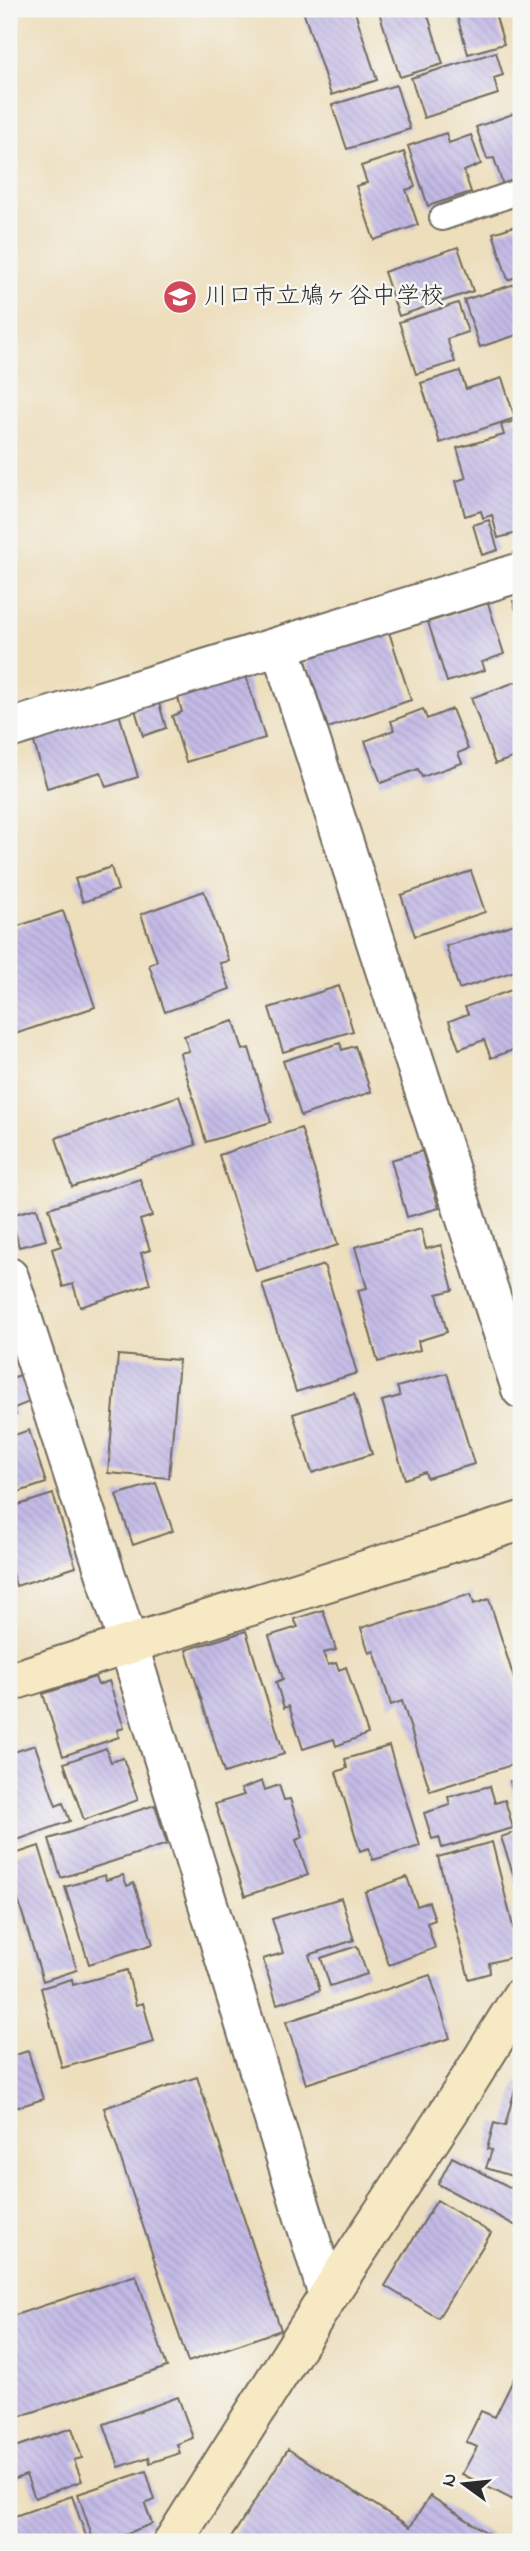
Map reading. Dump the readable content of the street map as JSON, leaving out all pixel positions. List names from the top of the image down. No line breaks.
{"places":{"school or university":["川口市立鳩ヶ谷中学校"]},"north":"left"}
